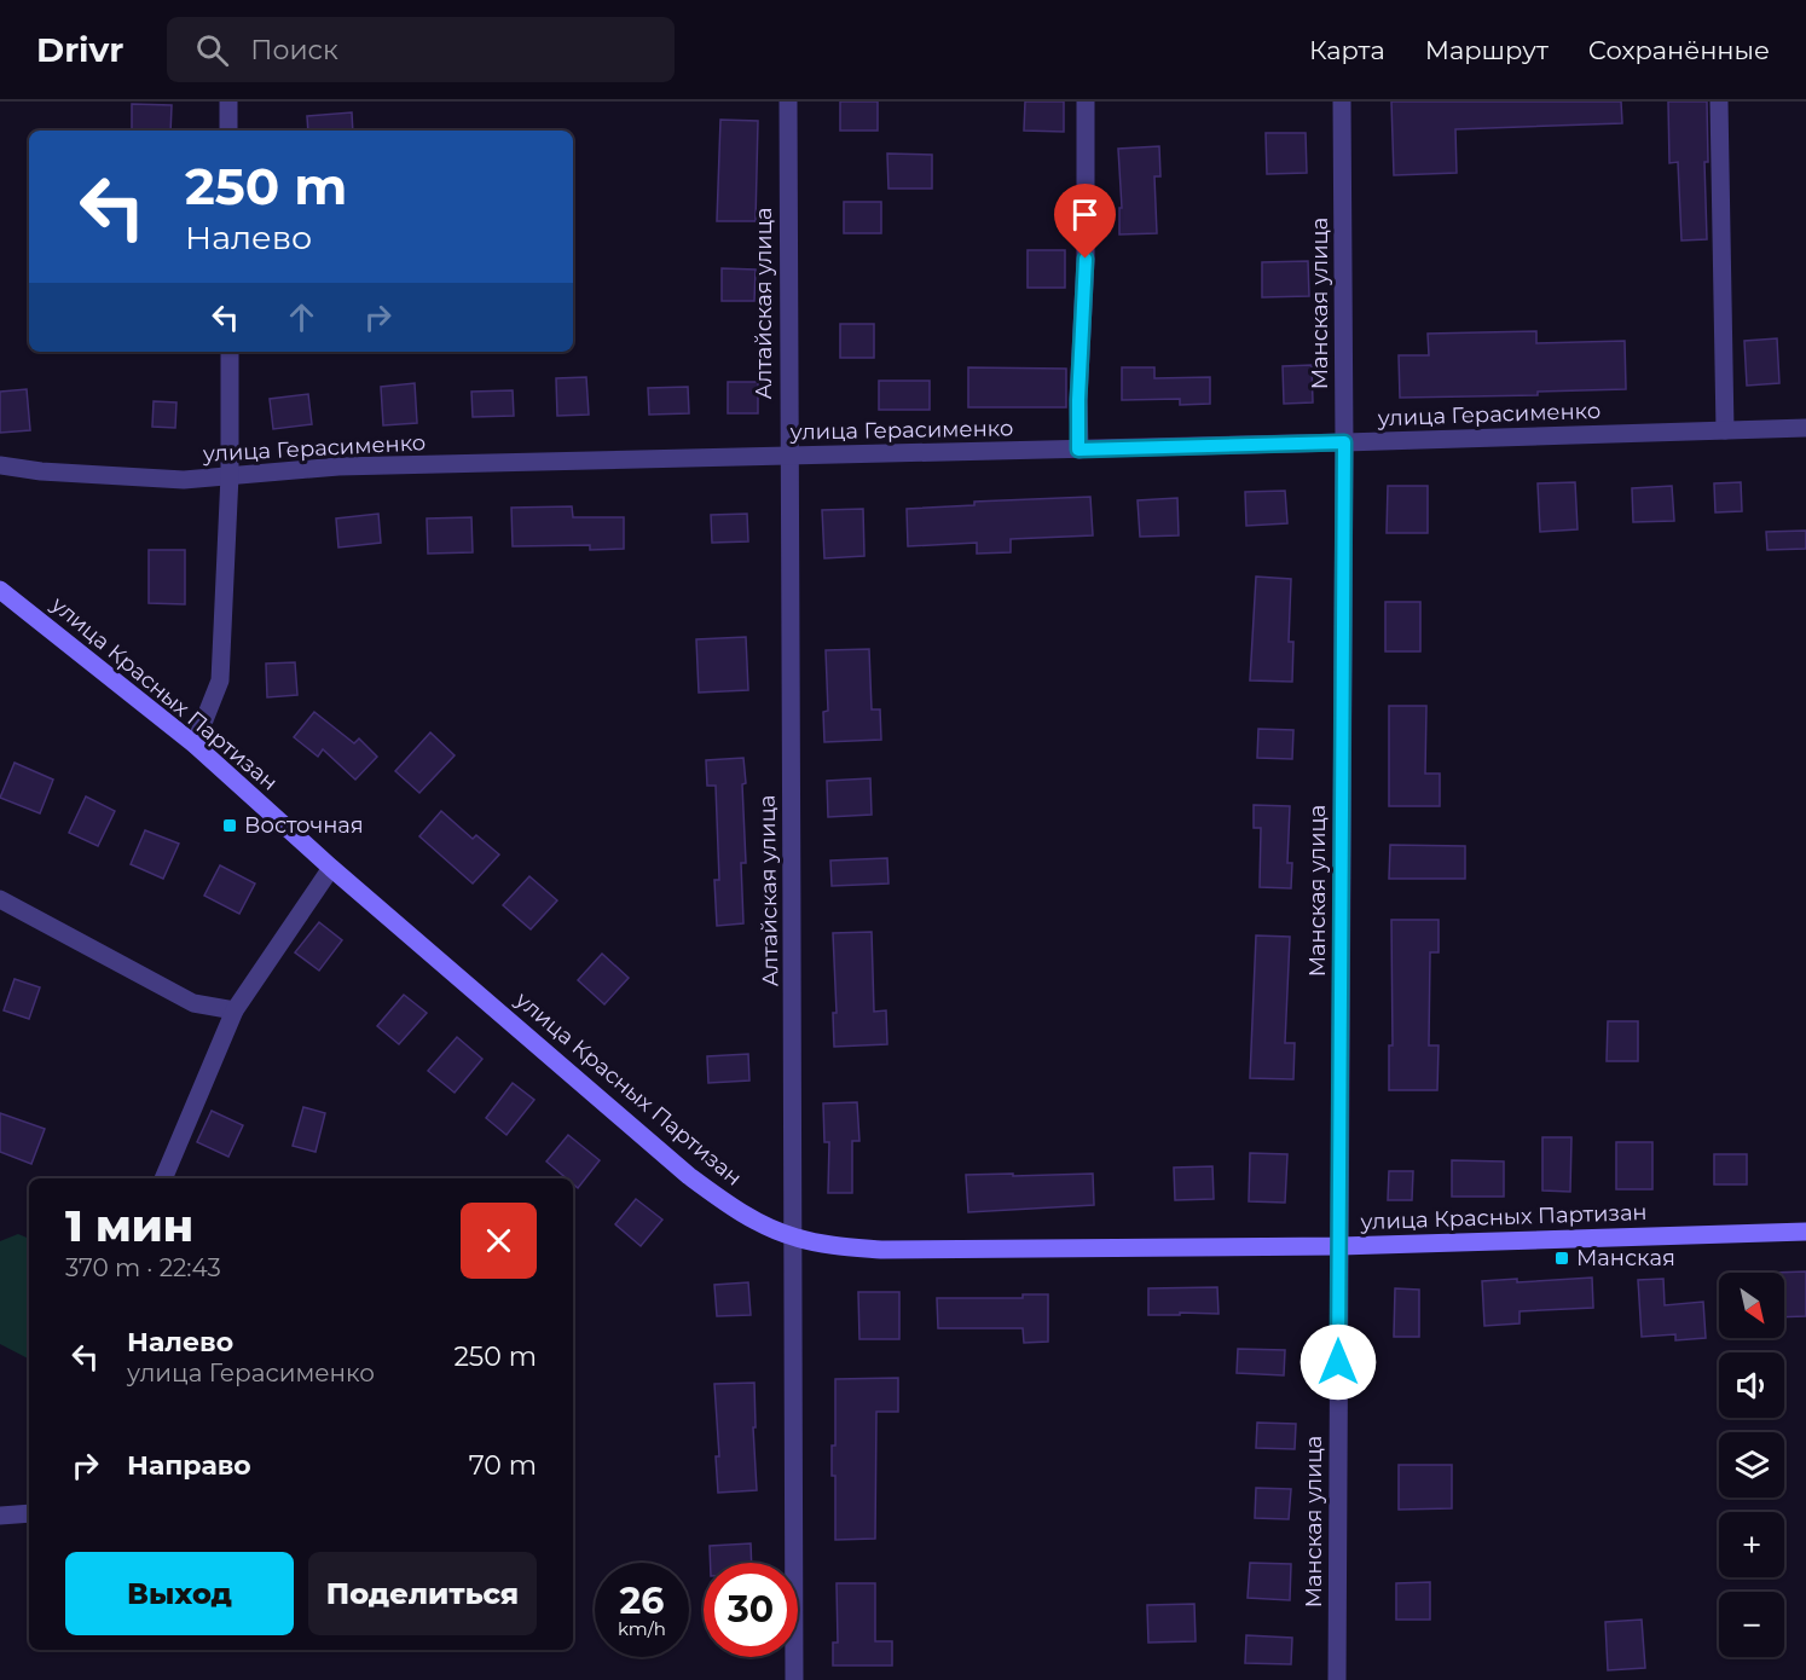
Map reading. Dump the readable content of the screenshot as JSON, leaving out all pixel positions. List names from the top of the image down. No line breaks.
{"streets":{"main road":["улица Красных Партизан"],"street":["Алтайская улица","Манская улица","улица Герасименко"]},"crossings":[["Алтайская улица","улица Герасименко"],["Алтайская улица","улица Красных Партизан"],["Манская улица","улица Герасименко"],["Манская улица","улица Красных Партизан"]],"places":{"transit":["Восточная","Манская"]},"north":"bottom right","page":{"header":"Drivr","search":"Поиск","nav":["Карта","Маршрут","Сохранённые"],"turn":["250 m","Налево"],"heading":["1 мин","370 m · 22:43"],"map_buttons":["+","−"],"list":[{"name":"Налево","note":"улица Герасименко","value":"250 m"},{"name":"Направо","value":"70 m"}],"buttons":["Выход","Поделиться"],"speed":"26 km/h","limit":"30"}}
